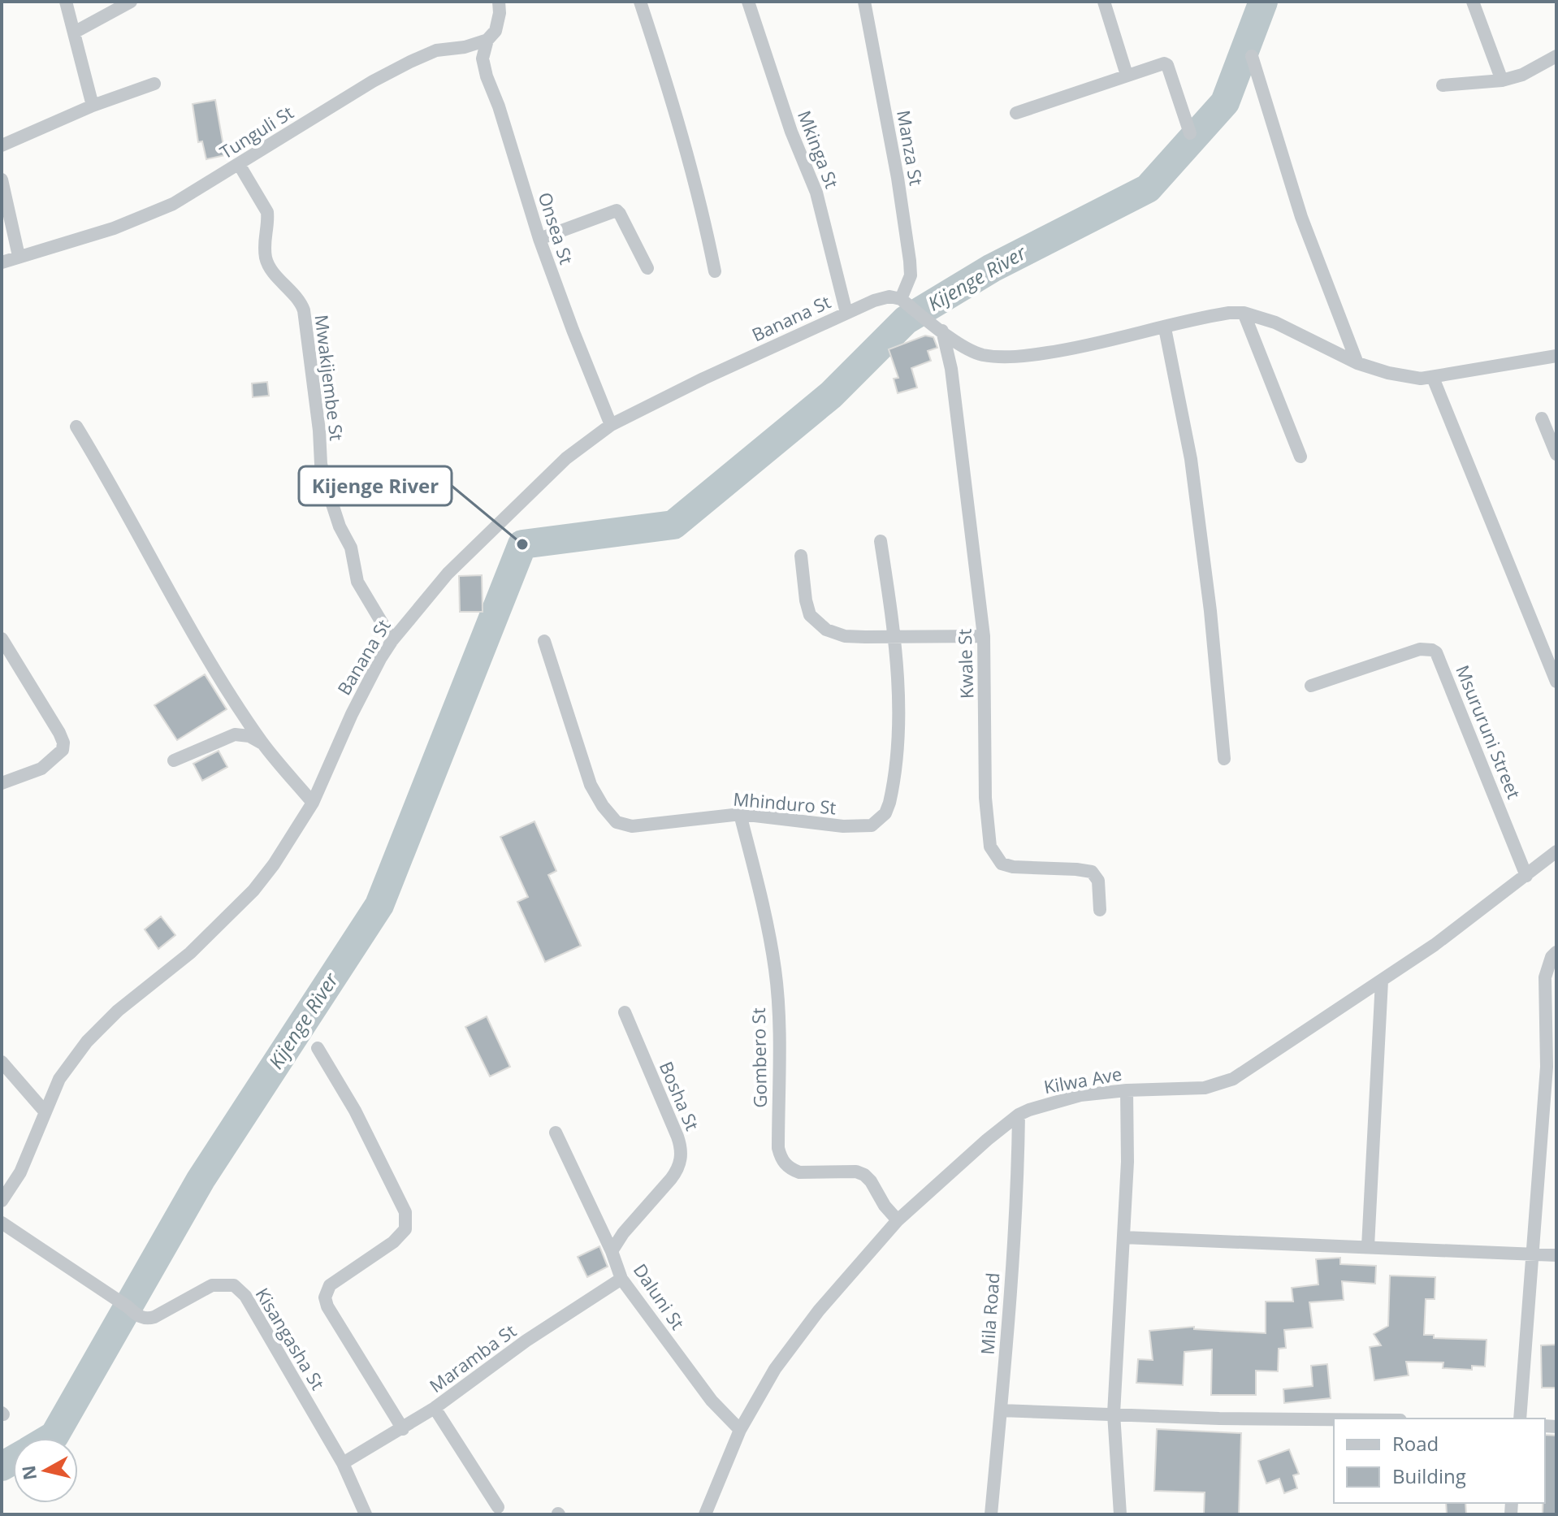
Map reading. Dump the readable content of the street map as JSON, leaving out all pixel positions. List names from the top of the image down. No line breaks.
{"streets":{"street":["Tunguli St","Manza St","Mkinga St","Onsea St","Banana St","Mwakijembe St","Kwale St","Msururuni Street","Mhinduro St","Gombero St","Kilwa Ave","Bosha St","Daluni St","Mila Road","Kisangasha St","Maramba St"]},"crossings":[["Tunguli St","Onsea St"],["Tunguli St","Mwakijembe St"],["Manza St","Banana St"],["Mkinga St","Banana St"],["Onsea St","Banana St"],["Banana St","Mwakijembe St"],["Msururuni Street","Kilwa Ave"],["Mhinduro St","Gombero St"],["Gombero St","Kilwa Ave"],["Kilwa Ave","Daluni St"],["Kilwa Ave","Mila Road"],["Bosha St","Daluni St"],["Daluni St","Maramba St"],["Kisangasha St","Maramba St"]],"water":["Kijenge River"],"places":["Kijenge River"],"legend":["Road","Building"],"north":"left"}
